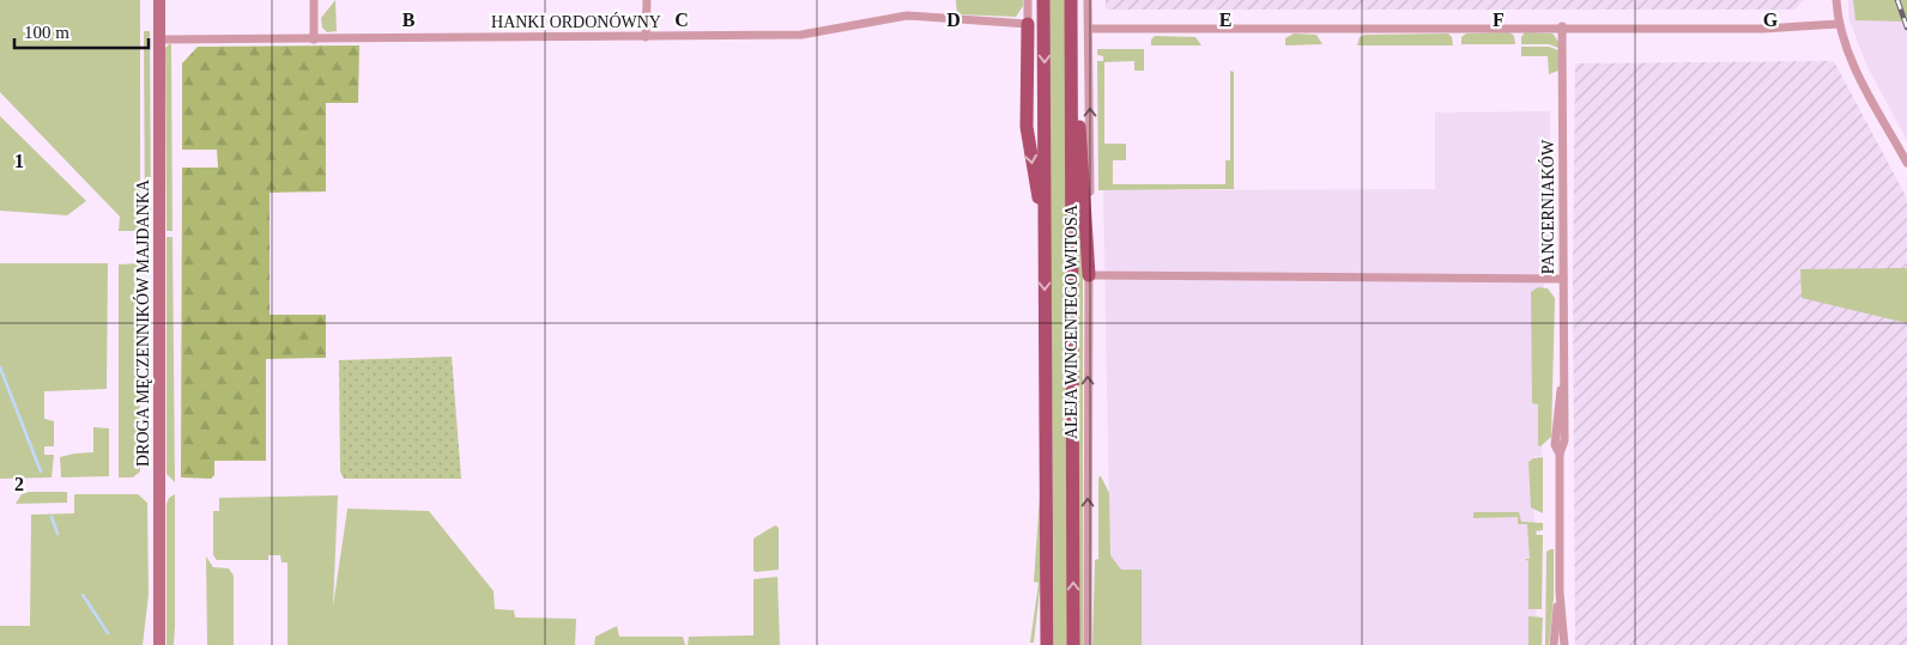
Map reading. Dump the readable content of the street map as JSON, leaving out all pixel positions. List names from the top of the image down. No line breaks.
{"streets":{"main road":["ALEJA WINCENTEGO WITOSA"],"street":["HANKI ORDONÓWNY","PANCERNIAKÓW","DROGA MĘCZENNIKÓW MAJDANKA"]},"crossings":[["HANKI ORDONÓWNY","DROGA MĘCZENNIKÓW MAJDANKA"]],"scale_bar":"100 m","grid":{"columns":["B","C","D","E","F","G"],"rows":["1","2"]}}
